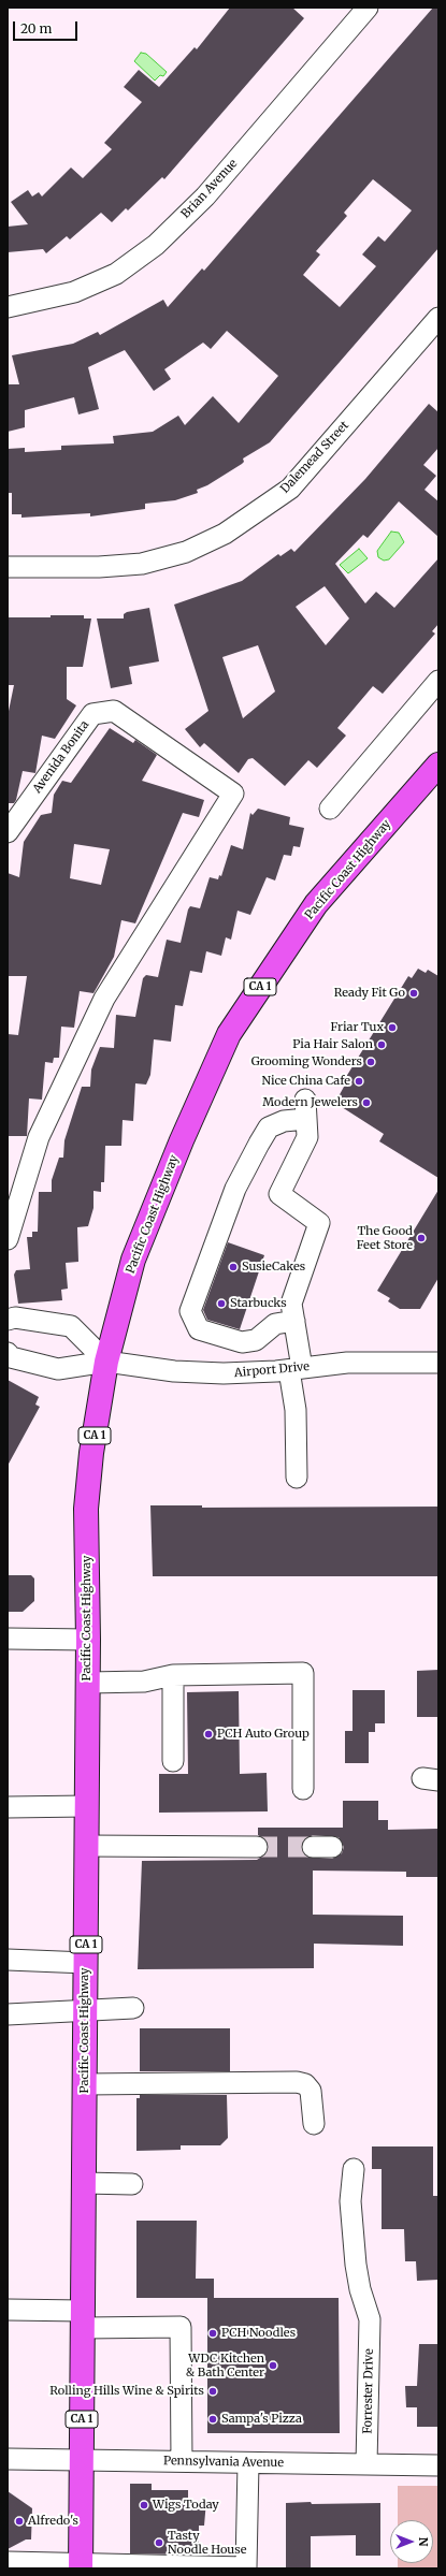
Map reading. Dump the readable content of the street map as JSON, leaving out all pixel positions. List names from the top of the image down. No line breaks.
{"streets":{"highway":["Pacific Coast Highway","CA 1"],"street":["Brian Avenue","Dalemead Street","Avenida Bonita","Airport Drive","Forrester Drive","Pennsylvania Avenue"]},"crossings":[["Pacific Coast Highway","Airport Drive"],["Pacific Coast Highway","Pennsylvania Avenue"],["Forrester Drive","Pennsylvania Avenue"]],"places":["Ready Fit Go","Friar Tux","Pia Hair Salon","Grooming Wonders","Nice China Cafe","Modern Jewelers","The Good Feet Store","SusieCakes","Starbucks","PCH Auto Group","PCH Noodles","WDC Kitchen & Bath Center","Rolling Hills Wine & Spirits","Sampa's Pizza","Wigs Today","Alfredo's","Tasty Noodle House"],"scale_bar":"20 m","north":"right"}
